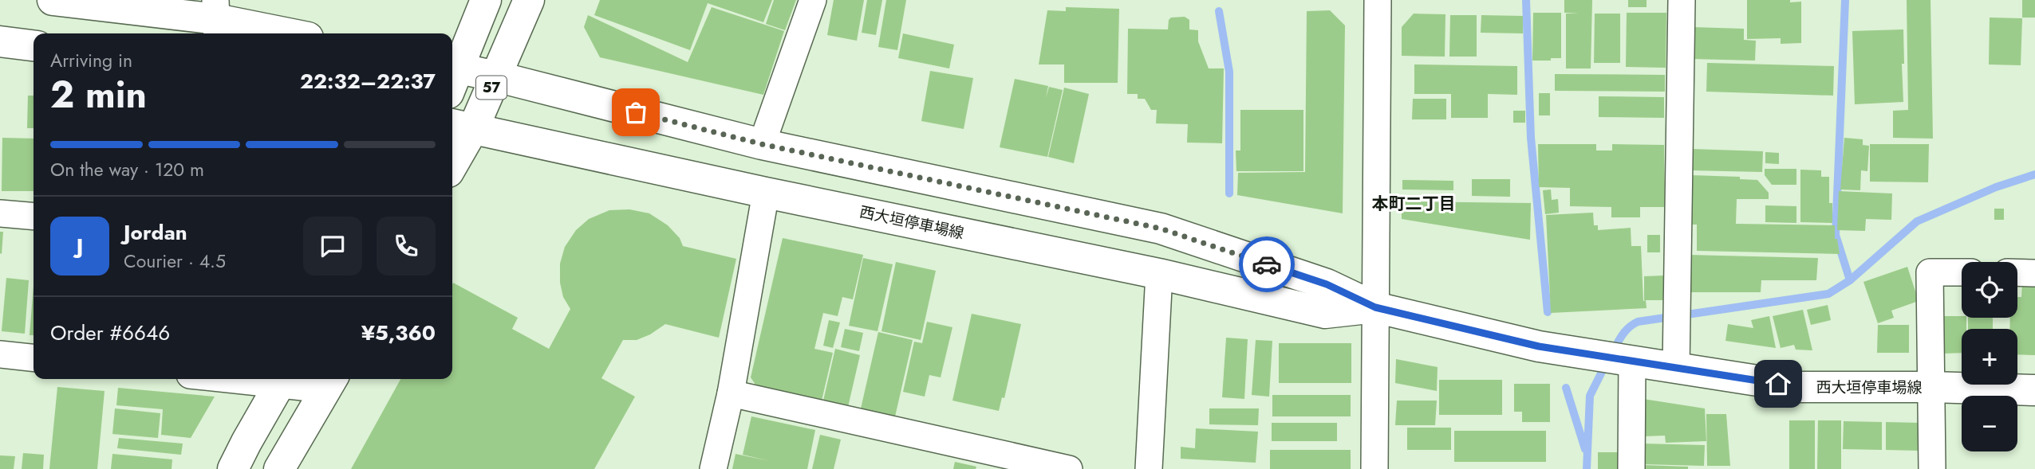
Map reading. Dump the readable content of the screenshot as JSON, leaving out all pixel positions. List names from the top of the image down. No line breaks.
{"streets":{"main road":["57","西大垣停車場線"]},"crossings":[["57","西大垣停車場線"]],"districts":["本町二丁目"],"page":{"heading":["2 min","Arriving in","22:32–22:37"],"panel":["Jordan","Courier · 4.5","Order #6646","¥5,360"],"bar":"On the way · 120 m","round":"J","map_buttons":["+","−"]}}
